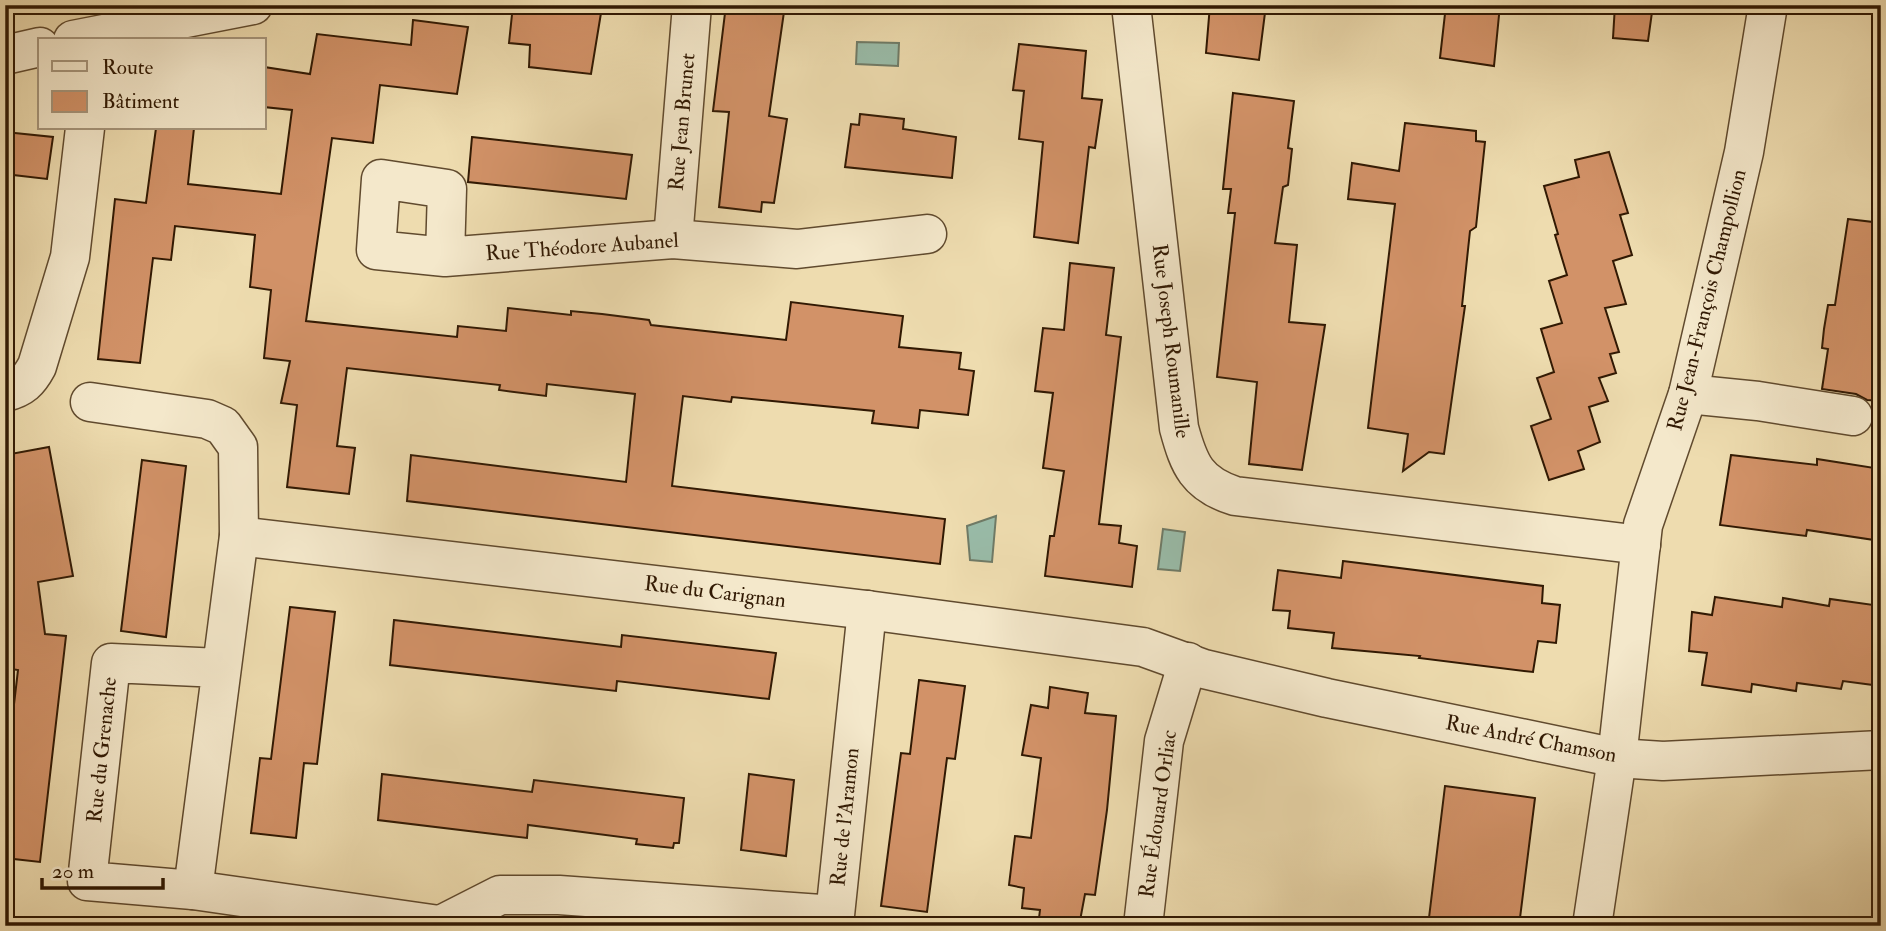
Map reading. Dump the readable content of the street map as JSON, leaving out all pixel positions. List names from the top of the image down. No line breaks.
{"streets":{"street":["Rue Jean Brunet","Rue Théodore Aubanel","Rue Jean-François Champollion","Rue Joseph Roumanille","Rue du Carignan","Rue André Chamson","Rue du Grenache","Rue Édouard Orliac","Rue de l'Aramon"]},"crossings":[["Rue Jean Brunet","Rue Théodore Aubanel"],["Rue Jean-François Champollion","Rue Joseph Roumanille"],["Rue Jean-François Champollion","Rue André Chamson"],["Rue du Carignan","Rue André Chamson"],["Rue du Carignan","Rue Édouard Orliac"],["Rue du Carignan","Rue de l'Aramon"],["Rue André Chamson","Rue Édouard Orliac"],["Rue du Grenache","Rue de l'Aramon"]],"legend":["Route","Bâtiment"],"scale_bar":"20 m"}
